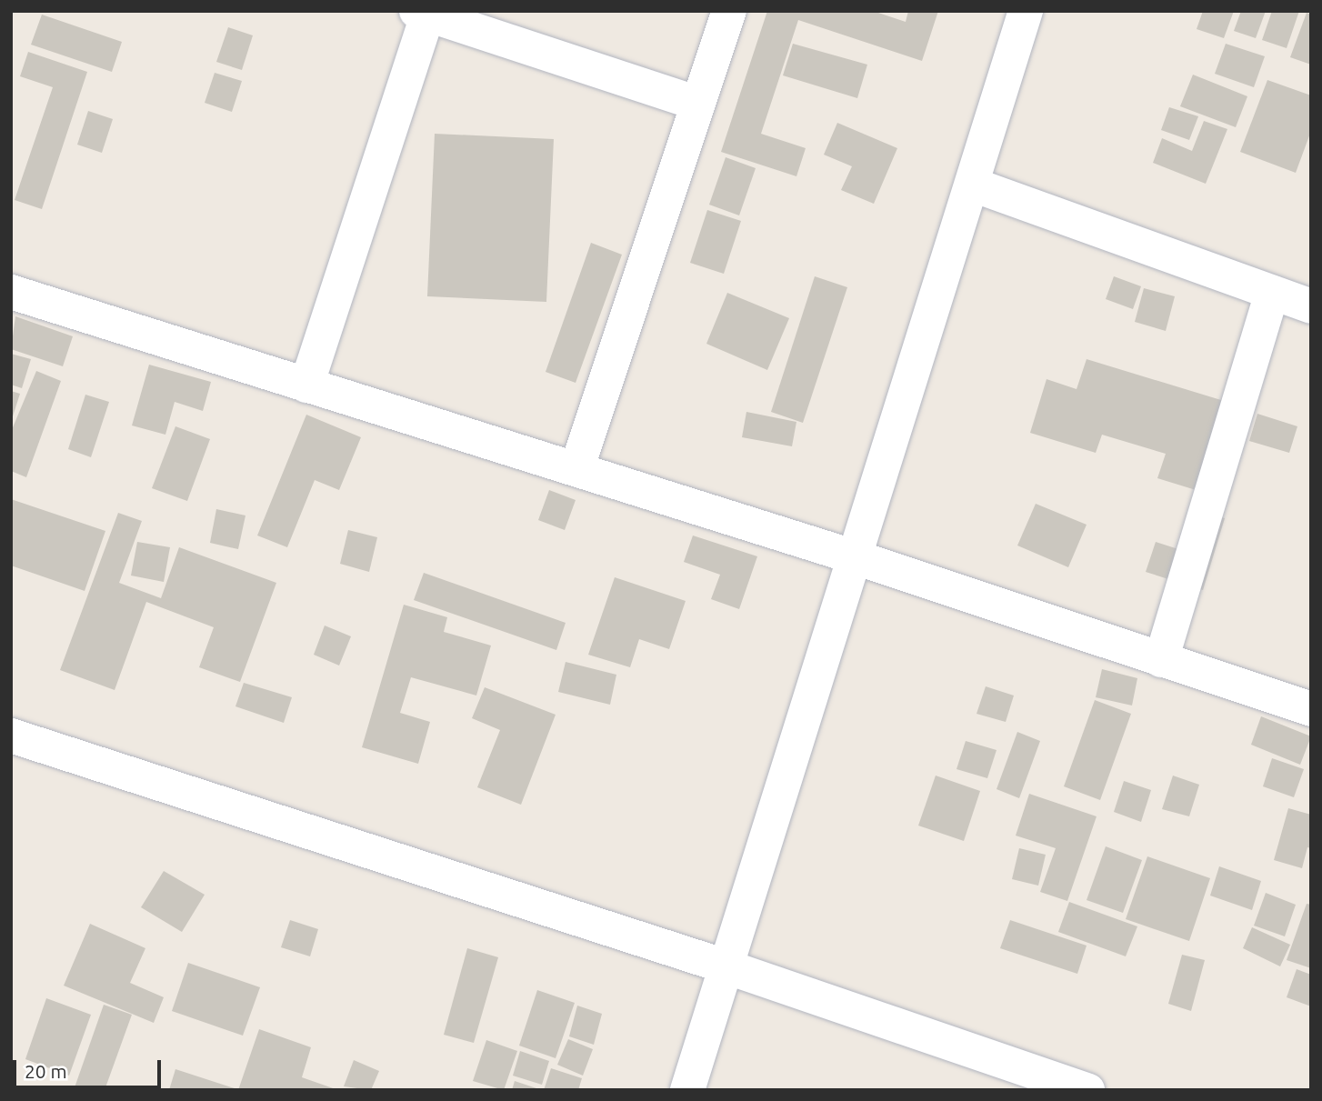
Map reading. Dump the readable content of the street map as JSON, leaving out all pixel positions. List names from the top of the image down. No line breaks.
{"scale_bar":"20 m"}
